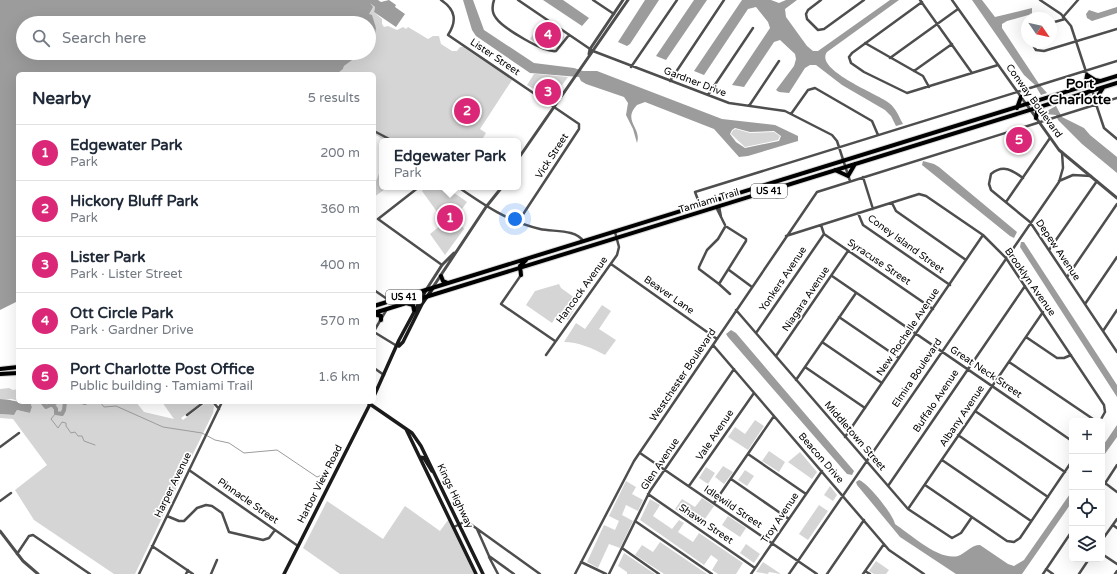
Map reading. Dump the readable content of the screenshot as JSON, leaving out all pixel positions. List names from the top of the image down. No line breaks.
{"streets":{"main road":["US 41","Tamiami Trail","Harbor View Road","Kings Highway"],"street":["Lister Street","Gardner Drive","Conway Boulevard","Vick Street","Coney Island Street","Depew Avenue","Syracuse Street","Yonkers Avenue","Brooklyn Avenue","Hancock Avenue","Beaver Lane","Niagara Avenue","New Rochelle Avenue","Great Neck Street","Elmira Boulevard","Westchester Boulevard","Buffalo Avenue","Albany Avenue","Vale Avenue","Middletown Street","Beacon Drive","Glen Avenue","Harper Avenue","Pinnacle Street","Idlewild Street","Troy Avenue","Shawn Street"]},"crossings":[["Lister Street","Vick Street"],["Gardner Drive","Tamiami Trail"],["Gardner Drive","Westchester Boulevard"],["Conway Boulevard","Tamiami Trail"],["Conway Boulevard","Elmira Boulevard"],["Tamiami Trail","Hancock Avenue"],["Coney Island Street","Brooklyn Avenue"],["Coney Island Street","New Rochelle Avenue"],["Depew Avenue","Elmira Boulevard"],["Syracuse Street","Yonkers Avenue"],["Syracuse Street","Niagara Avenue"],["Syracuse Street","New Rochelle Avenue"],["Yonkers Avenue","Middletown Street"],["Brooklyn Avenue","New Rochelle Avenue"],["Brooklyn Avenue","Elmira Boulevard"],["Brooklyn Avenue","Westchester Boulevard"],["Brooklyn Avenue","Buffalo Avenue"],["Brooklyn Avenue","Albany Avenue"],["Hancock Avenue","Beaver Lane"],["Beaver Lane","Westchester Boulevard"],["Niagara Avenue","Great Neck Street"],["Niagara Avenue","Middletown Street"],["New Rochelle Avenue","Great Neck Street"],["New Rochelle Avenue","Middletown Street"],["Great Neck Street","Elmira Boulevard"],["Great Neck Street","Buffalo Avenue"],["Great Neck Street","Albany Avenue"],["Elmira Boulevard","Middletown Street"],["Elmira Boulevard","Beacon Drive"],["Elmira Boulevard","Idlewild Street"],["Westchester Boulevard","Middletown Street"],["Westchester Boulevard","Beacon Drive"],["Westchester Boulevard","Idlewild Street"],["Buffalo Avenue","Middletown Street"],["Albany Avenue","Middletown Street"],["Vale Avenue","Beacon Drive"],["Vale Avenue","Idlewild Street"],["Beacon Drive","Glen Avenue"],["Beacon Drive","Troy Avenue"],["Glen Avenue","Idlewild Street"],["Glen Avenue","Shawn Street"],["Harbor View Road","Pinnacle Street"],["Harper Avenue","Pinnacle Street"],["Idlewild Street","Troy Avenue"],["Troy Avenue","Shawn Street"]],"districts":["Port Charlotte"],"north":"bottom right","page":{"search":"Search here","pins":["4","3","2","5","1"],"heading":["Nearby","5 results"],"list":[{"mark":"1","name":"Edgewater Park","note":"Park","value":"200 m"},{"mark":"2","name":"Hickory Bluff Park","note":"Park","value":"360 m"},{"mark":"3","name":"Lister Park","note":"Park · Lister Street","value":"400 m"},{"mark":"4","name":"Ott Circle Park","note":"Park · Gardner Drive","value":"570 m"},{"mark":"5","name":"Port Charlotte Post Office","note":"Public building · Tamiami Trail","value":"1.6 km"}],"popup":["Edgewater Park","Park"],"map_buttons":["+","−"]}}
